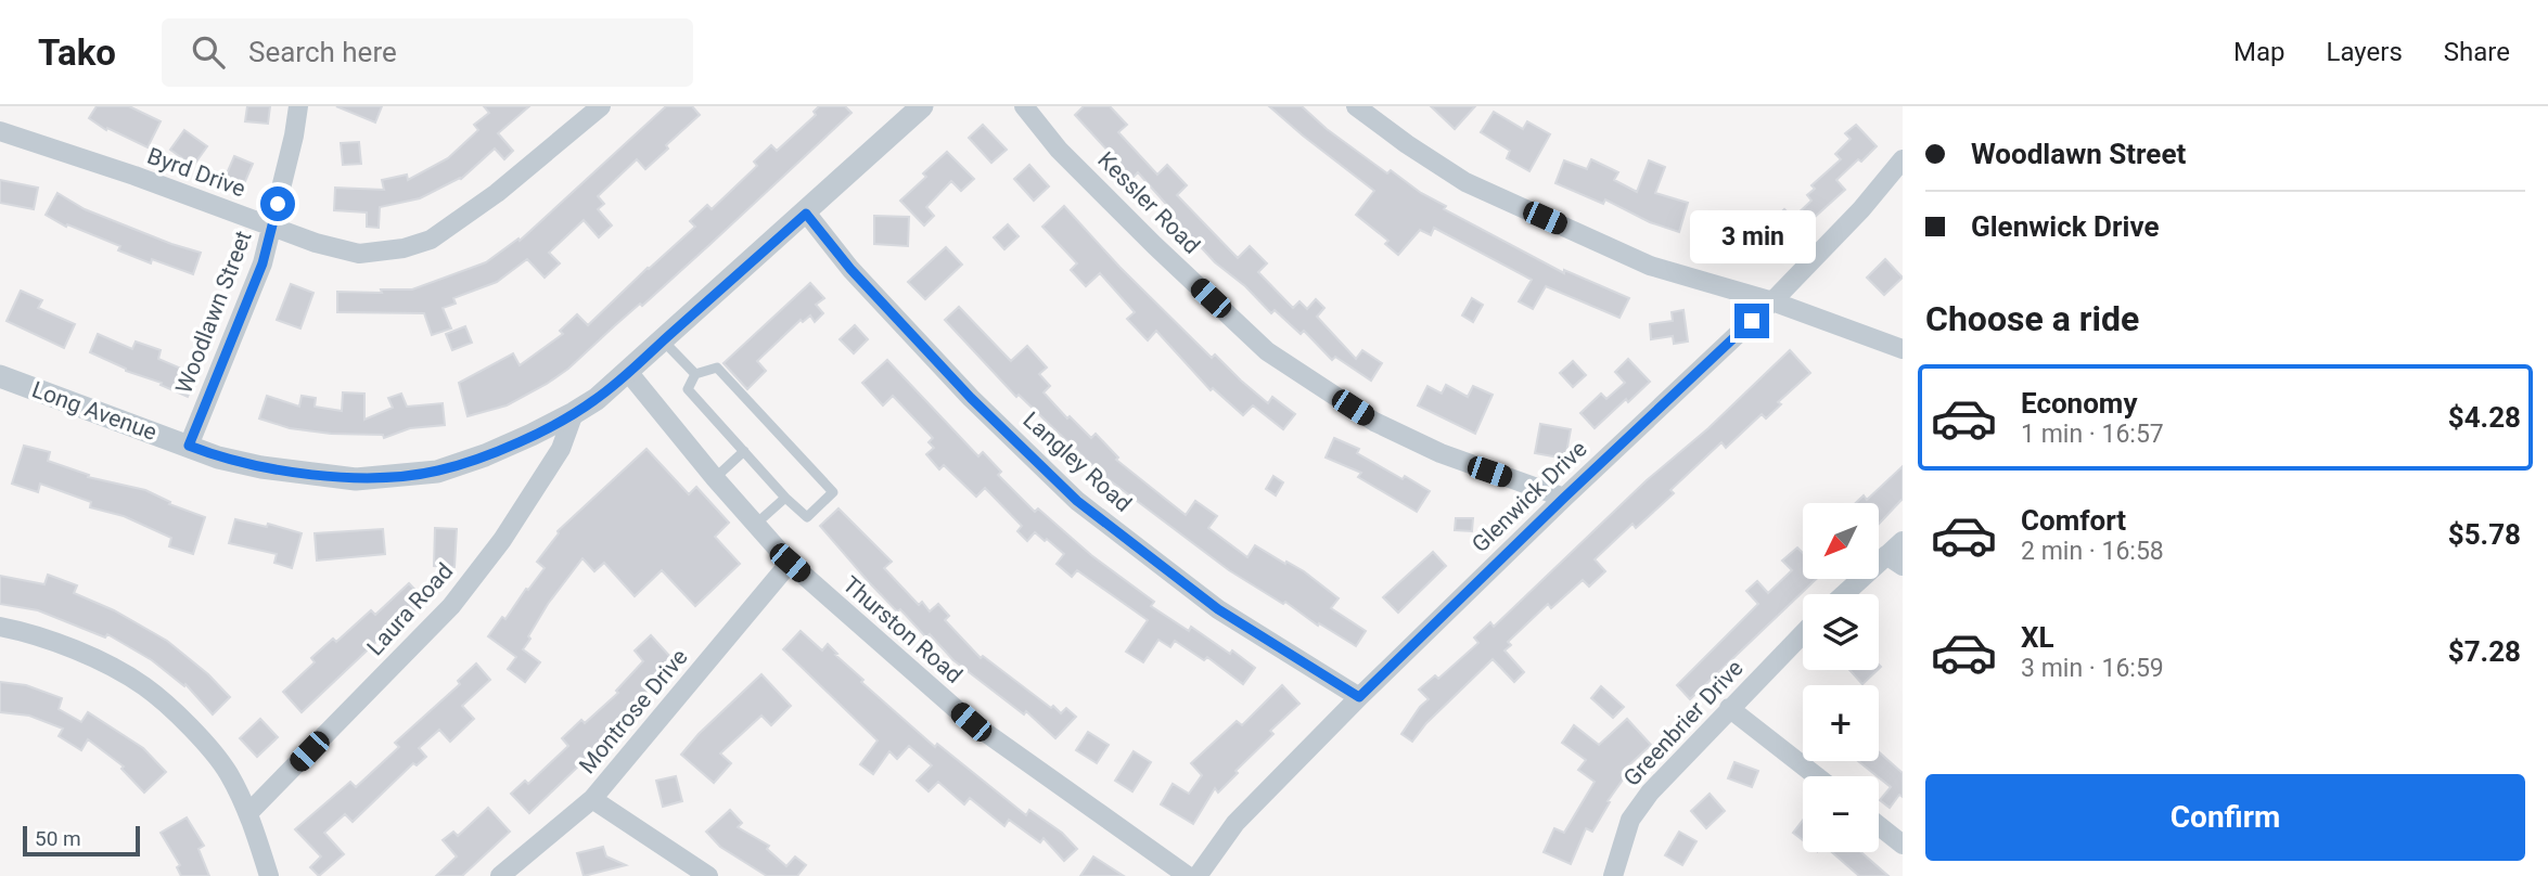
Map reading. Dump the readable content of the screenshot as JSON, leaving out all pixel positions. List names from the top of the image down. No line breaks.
{"streets":{"street":["Byrd Drive","Kessler Road","Woodlawn Street","Long Avenue","Langley Road","Glenwick Drive","Laura Road","Thurston Road","Montrose Drive","Greenbrier Drive"]},"crossings":[["Byrd Drive","Woodlawn Street"],["Kessler Road","Glenwick Drive"],["Woodlawn Street","Long Avenue"],["Long Avenue","Langley Road"],["Long Avenue","Laura Road"],["Long Avenue","Thurston Road"],["Langley Road","Glenwick Drive"],["Thurston Road","Montrose Drive"]],"scale_bar":"50 m","north":"bottom left","page":{"header":"Tako","search":"Search here","nav":["Map","Layers","Share"],"banner":["Woodlawn Street","Glenwick Drive"],"bubble":"3 min","heading":"Choose a ride","list":[{"name":"Economy","note":"1 min · 16:57","value":"$4.28"},{"name":"Comfort","note":"2 min · 16:58","value":"$5.78"},{"name":"XL","note":"3 min · 16:59","value":"$7.28"}],"map_buttons":["+","−"],"buttons":"Confirm","scale":"50 m"}}
